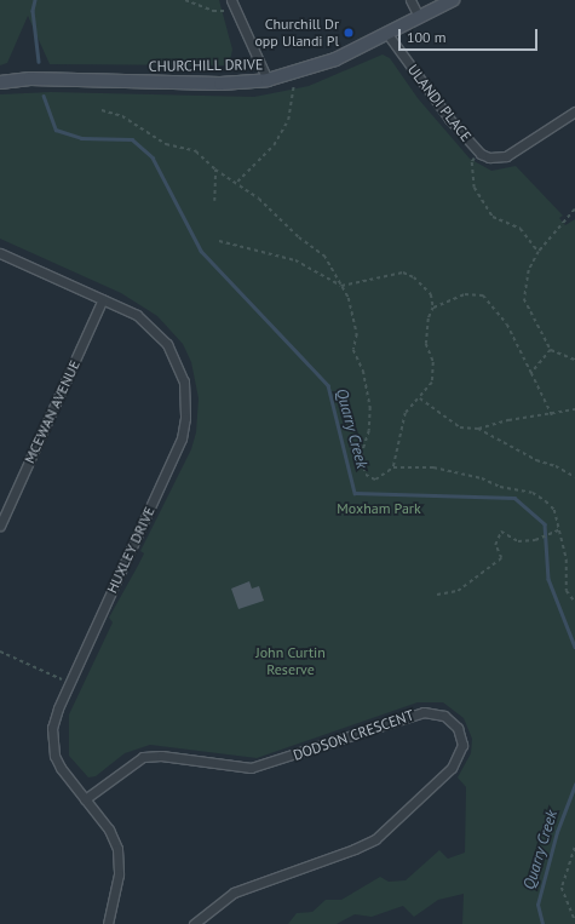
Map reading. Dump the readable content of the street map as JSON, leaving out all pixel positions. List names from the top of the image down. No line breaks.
{"streets":{"main road":["CHURCHILL DRIVE"],"street":["ULANDI PLACE","MCEWAN AVENUE","HUXLEY DRIVE","DODSON CRESCENT"]},"crossings":[["CHURCHILL DRIVE","ULANDI PLACE"],["MCEWAN AVENUE","HUXLEY DRIVE"],["HUXLEY DRIVE","DODSON CRESCENT"]],"water":["Quarry Creek"],"parks":["Moxham Park","John Curtin Reserve"],"places":["Churchill Dr opp Ulandi Pl"],"scale_bar":"100 m"}
